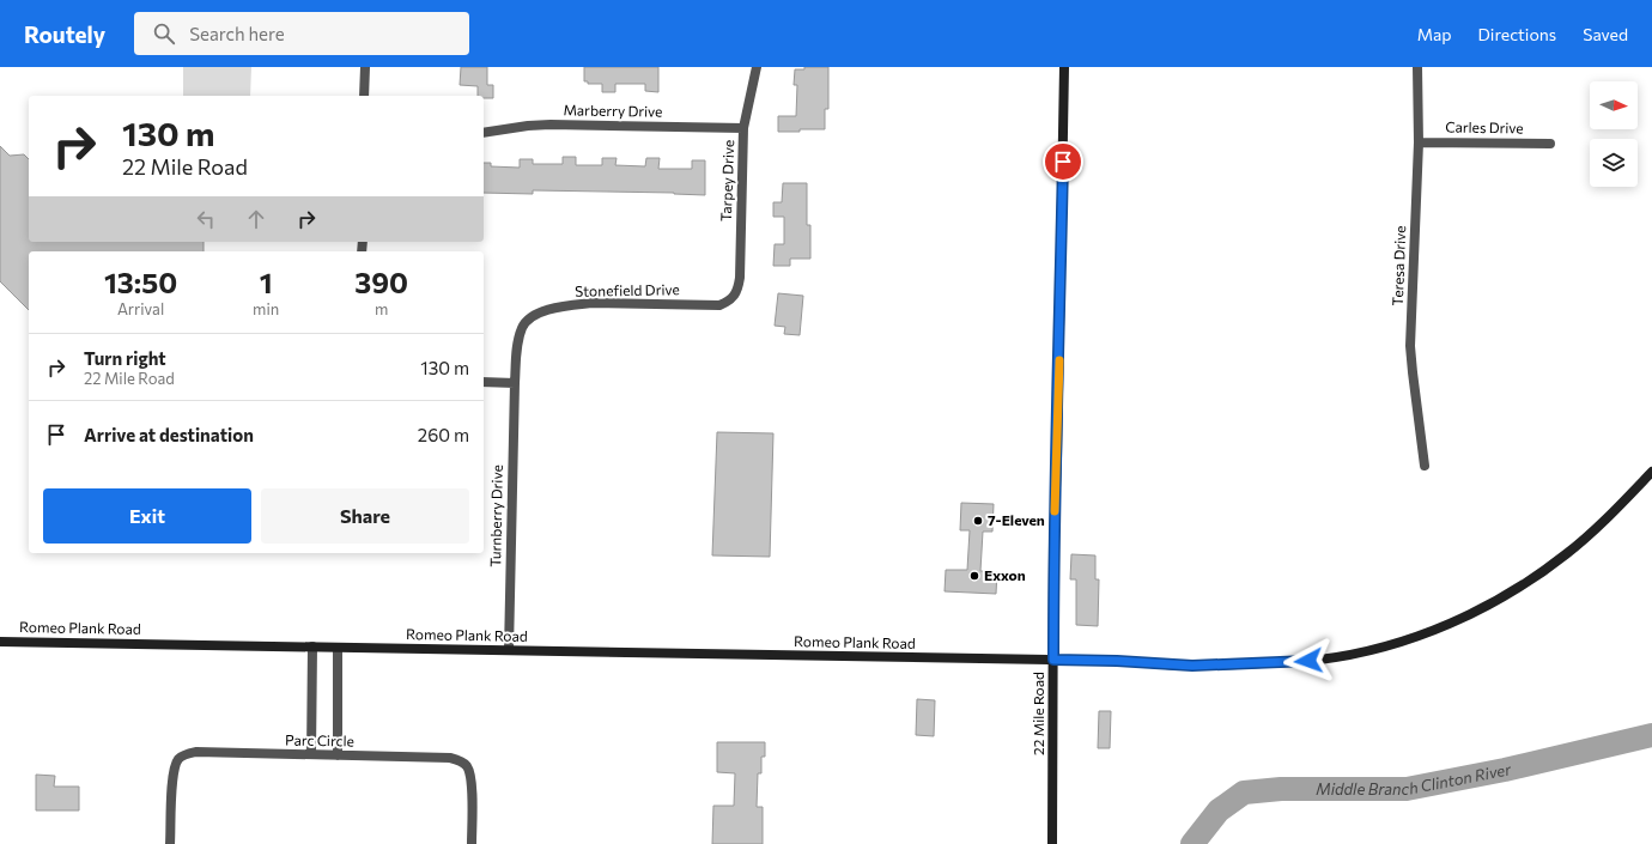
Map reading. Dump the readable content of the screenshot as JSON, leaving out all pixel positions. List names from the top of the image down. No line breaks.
{"streets":{"main road":["Romeo Plank Road","22 Mile Road"],"street":["Marberry Drive","Carles Drive","Tarpey Drive","Teresa Drive","Stonefield Drive","Turnberry Drive","Parc Circle"]},"crossings":[["Marberry Drive","Tarpey Drive"],["Carles Drive","Teresa Drive"],["Tarpey Drive","Stonefield Drive"],["Stonefield Drive","Turnberry Drive"],["Turnberry Drive","Romeo Plank Road"],["Romeo Plank Road","22 Mile Road"]],"water":["Middle Branch Clinton River"],"places":["7-Eleven","Exxon"],"north":"right","page":{"header":"Routely","search":"Search here","nav":["Map","Directions","Saved"],"turn":["130 m","22 Mile Road"],"eta":["13:50","Arrival","1","min","390","m"],"list":[{"name":"Turn right","note":"22 Mile Road","value":"130 m"},{"name":"Arrive at destination","value":"260 m"}],"buttons":["Exit","Share"]}}
